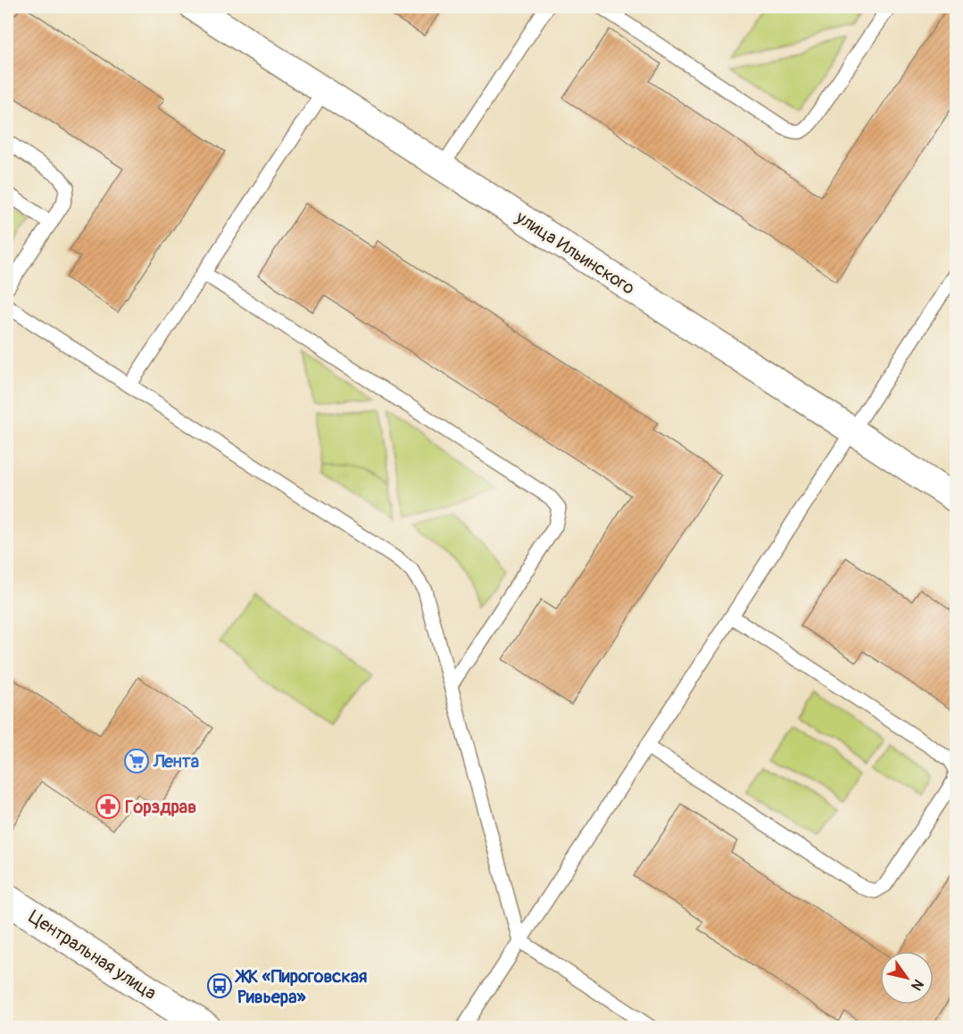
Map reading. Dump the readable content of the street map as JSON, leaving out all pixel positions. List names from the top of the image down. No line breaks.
{"streets":{"street":["улица Ильинского","Центральная улица"]},"places":{"supermarket":["Лента"],"pharmacy":["Горздрав"],"bus stop":["ЖК «Пироговская Ривьера»"]},"north":"bottom right"}
